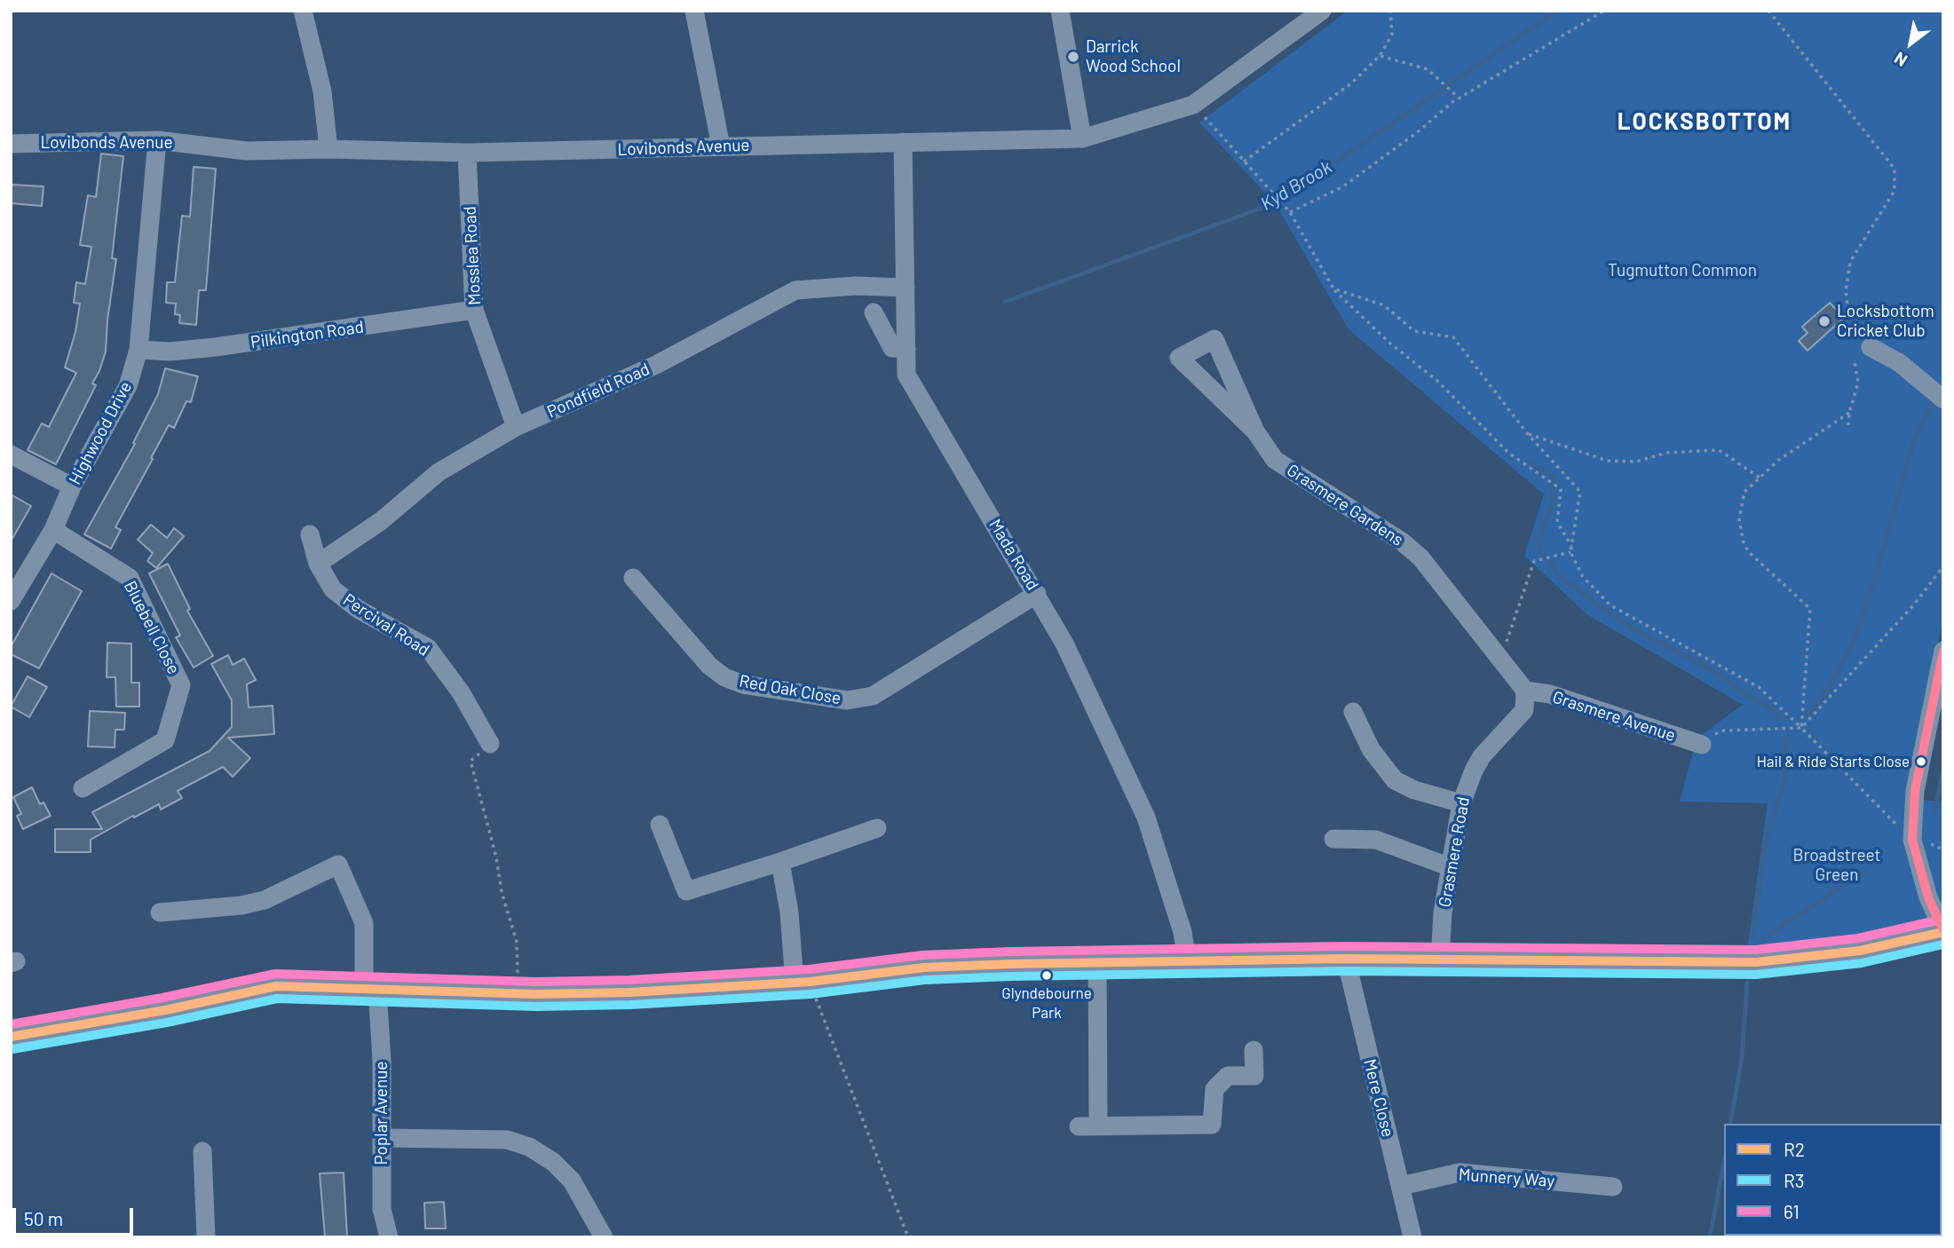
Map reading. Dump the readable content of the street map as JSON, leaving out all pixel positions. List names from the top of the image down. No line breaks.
{"streets":{"street":["Lovibonds Avenue","Mosslea Road","Pilkington Road","Pondfield Road","Highwood Drive","Grasmere Gardens","Mada Road","Percival Road","Bluebell Close","Red Oak Close","Grasmere Avenue","Grasmere Road","Mere Close","Poplar Avenue","Munnery Way"]},"crossings":[["Lovibonds Avenue","Mosslea Road"],["Lovibonds Avenue","Highwood Drive"],["Lovibonds Avenue","Mada Road"],["Mosslea Road","Pilkington Road"],["Mosslea Road","Pondfield Road"],["Pilkington Road","Highwood Drive"],["Pondfield Road","Mada Road"],["Pondfield Road","Percival Road"],["Highwood Drive","Bluebell Close"],["Grasmere Gardens","Grasmere Avenue"],["Grasmere Gardens","Grasmere Road"],["Mada Road","Red Oak Close"],["Grasmere Avenue","Grasmere Road"],["Mere Close","Munnery Way"]],"districts":["LOCKSBOTTOM"],"water":["Kyd Brook"],"parks":["Tugmutton Common","Broadstreet Green"],"places":["Darrick Wood School","Locksbottom Cricket Club","Hail & Ride Starts Close","Glyndebourne Park"],"lines":["transit line 61","transit line R2","transit line R3"],"legend":["R2","R3","61"],"scale_bar":"50 m","north":"bottom left"}
